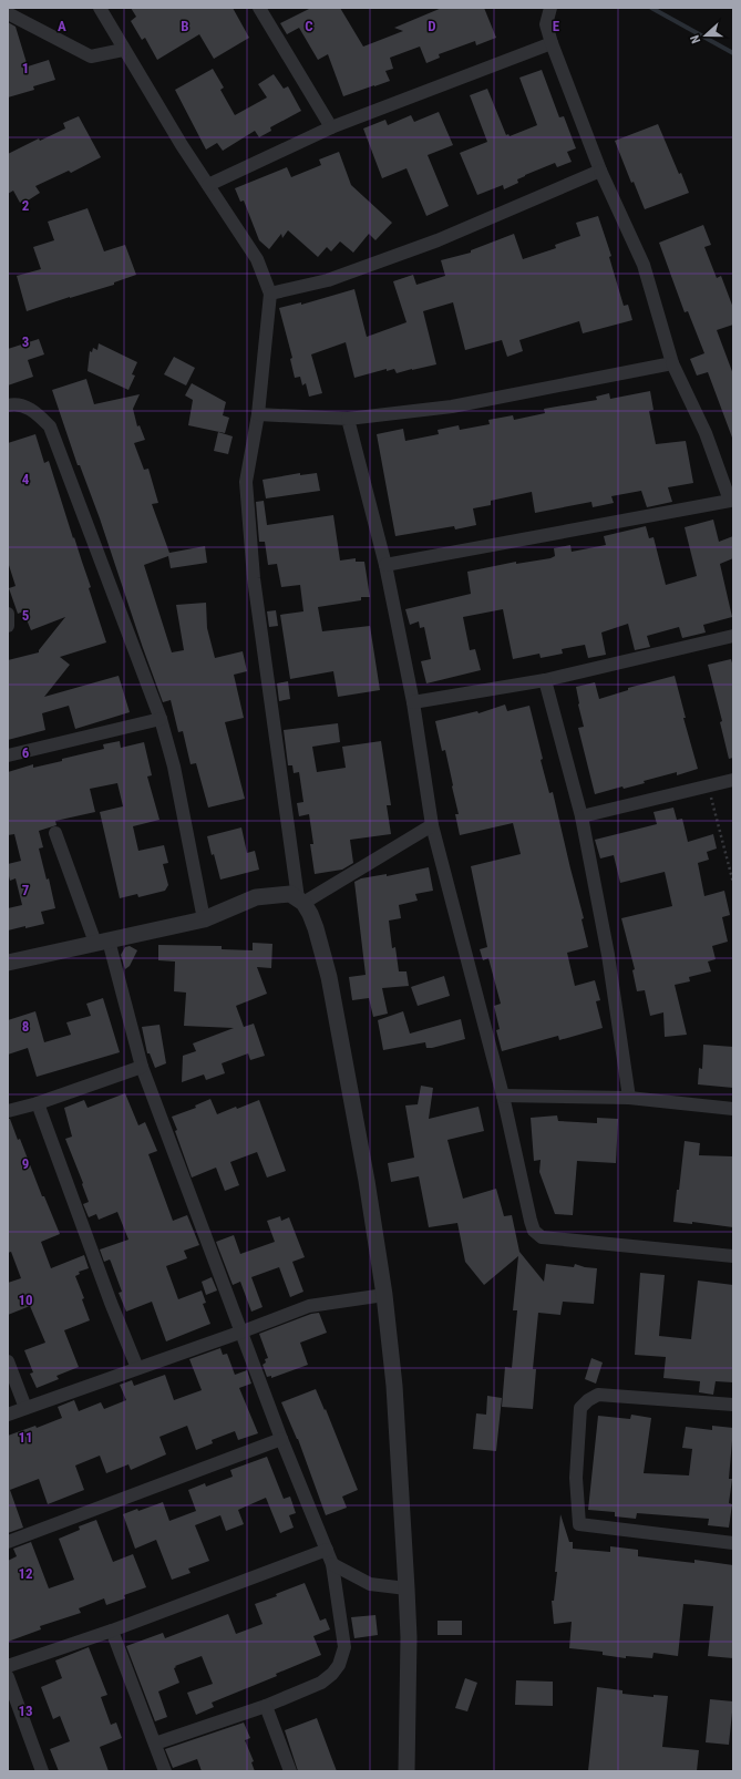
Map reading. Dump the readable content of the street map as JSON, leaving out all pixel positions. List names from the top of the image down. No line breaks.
{"north":"left","grid":{"columns":["A","B","C","D","E"],"rows":["1","2","3","4","5","6","7","8","9","10","11","12","13"]}}
